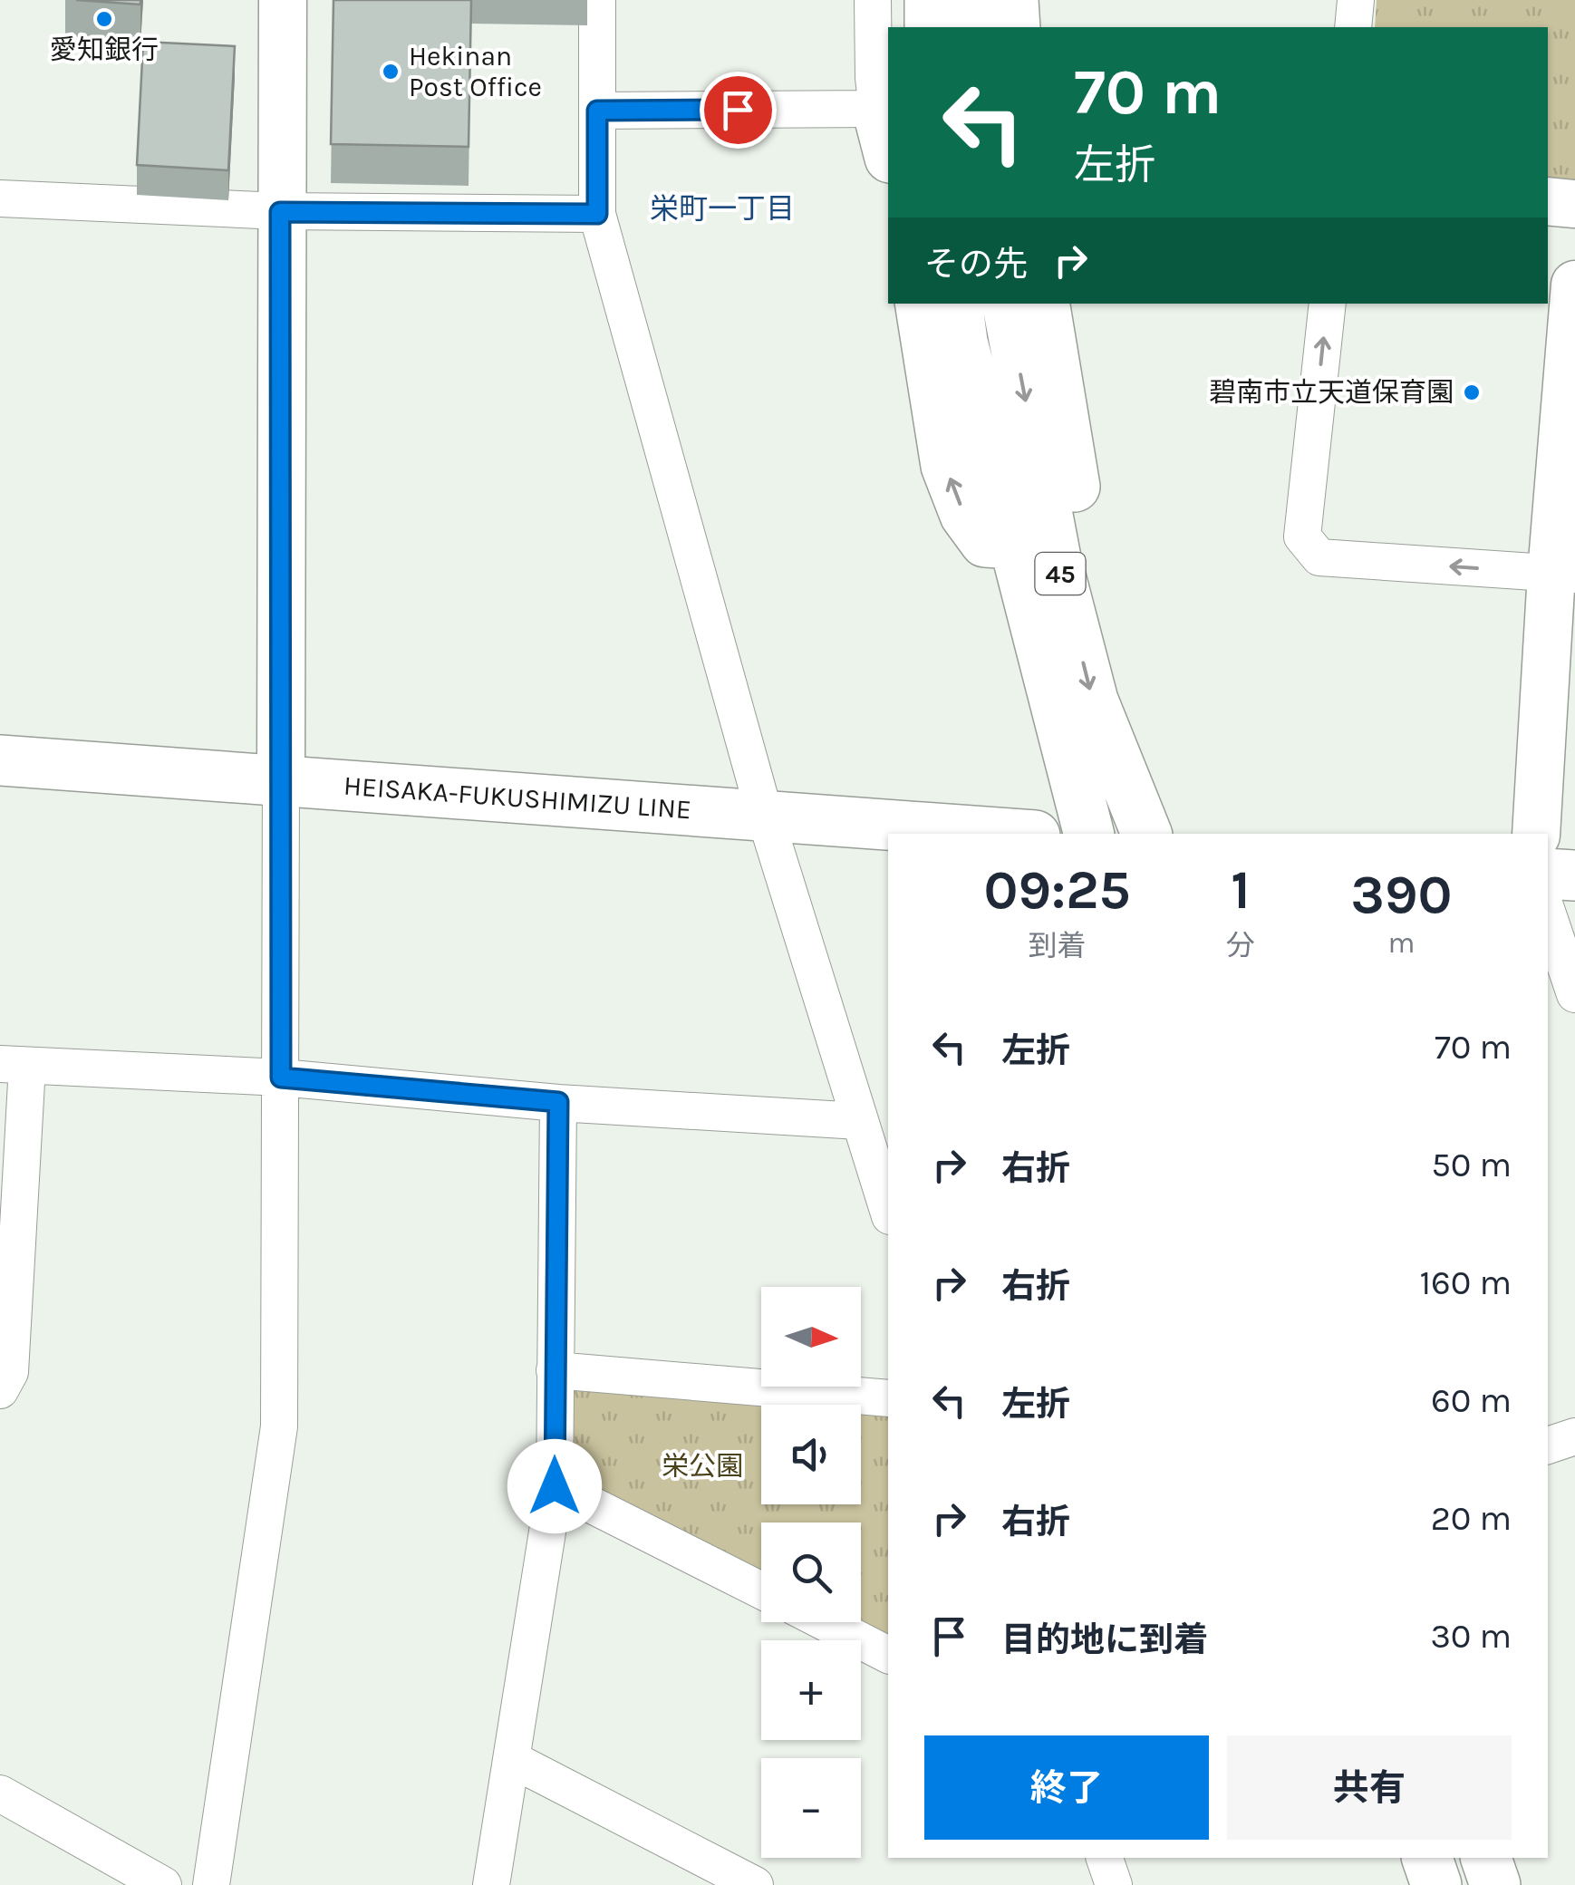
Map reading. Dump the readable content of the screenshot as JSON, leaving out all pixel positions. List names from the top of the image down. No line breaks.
{"streets":{"main road":["45","HEISAKA-FUKUSHIMIZU LINE"]},"districts":["栄町一丁目"],"parks":["栄公園"],"places":["愛知銀行","Hekinan Post Office","碧南市立天道保育園"],"north":"right","page":{"turn":["70 m","左折"],"then":"その先","eta":["09:25","到着","1","分","390","m"],"list":[{"name":"左折","value":"70 m"},{"name":"右折","value":"50 m"},{"name":"右折","value":"160 m"},{"name":"左折","value":"60 m"},{"name":"右折","value":"20 m"},{"name":"目的地に到着","value":"30 m"}],"map_buttons":["+","−"],"buttons":["終了","共有"]}}
